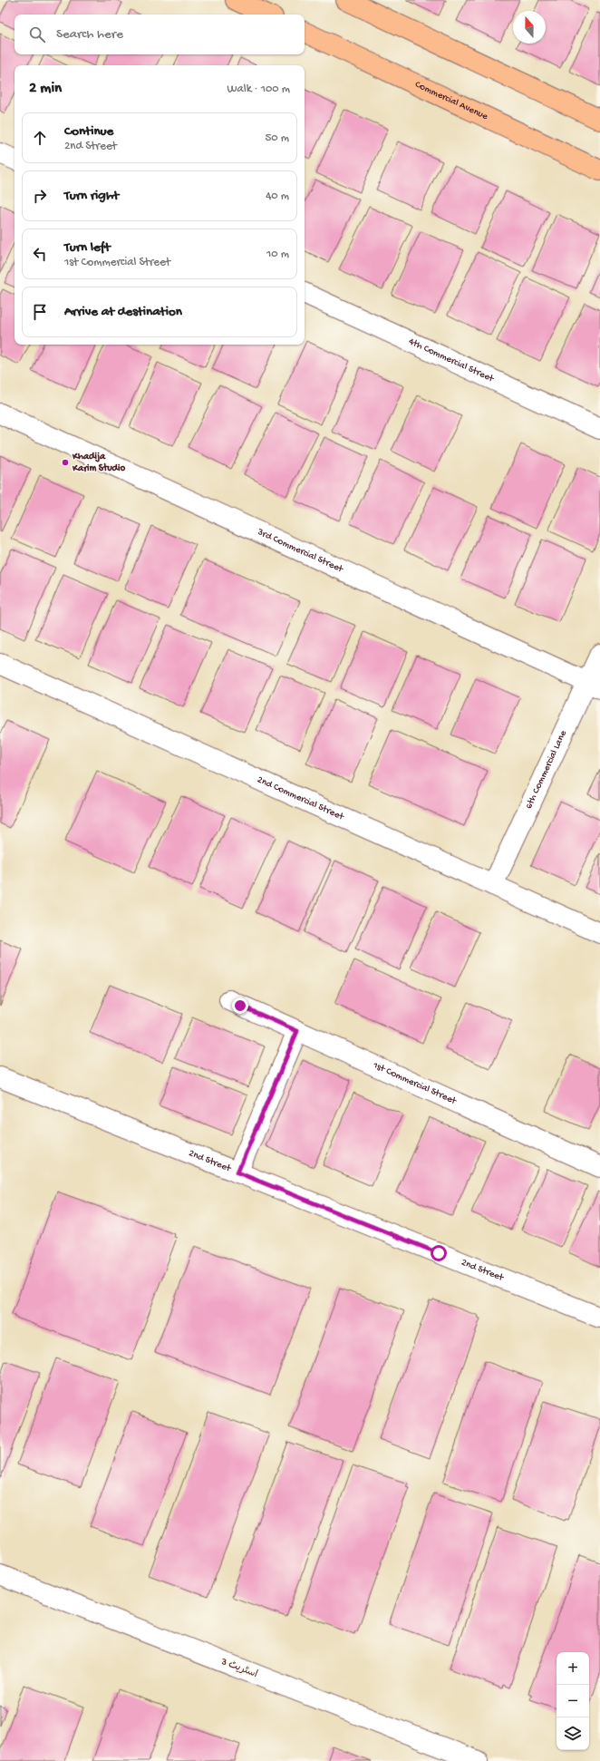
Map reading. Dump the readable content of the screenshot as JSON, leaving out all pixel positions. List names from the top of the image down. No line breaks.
{"streets":{"main road":["Commercial Avenue"],"street":["4th Commercial Street","3rd Commercial Street","6th Commercial Lane","2nd Commercial Street","1st Commercial Street","2nd Street","اسٹریٹ 3"]},"crossings":[["3rd Commercial Street","6th Commercial Lane"],["6th Commercial Lane","2nd Commercial Street"]],"places":["Khadija Karim Studio"],"north":"top","page":{"search":"Search here","heading":["2 min","Walk · 100 m"],"list":[["Continue","2nd Street","50 m"],["Turn right","40 m"],["Turn left","1st Commercial Street","10 m"],"Arrive at destination"],"map_buttons":["+","−"]}}
